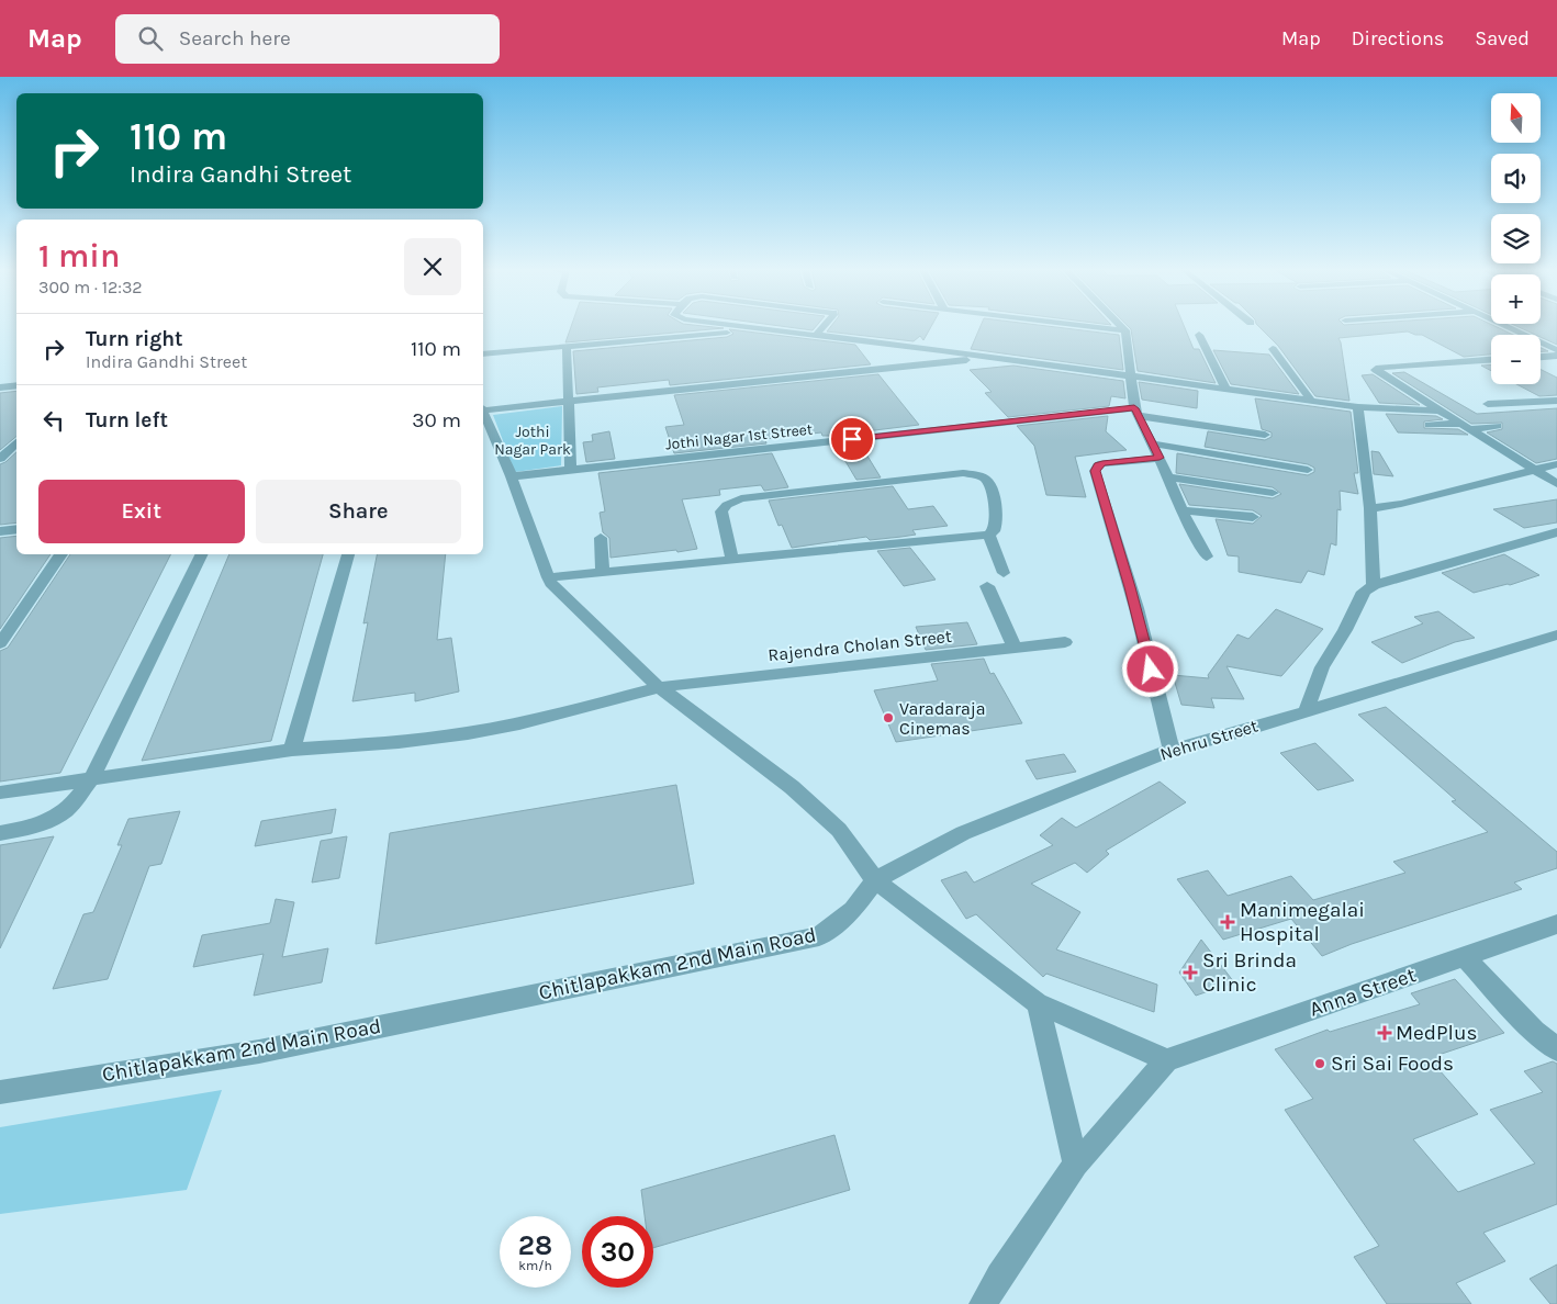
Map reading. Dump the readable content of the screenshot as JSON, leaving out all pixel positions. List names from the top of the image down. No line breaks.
{"streets":{"street":["Jothi Nagar 1st Street","Rajendra Cholan Street","Nehru Street","Chitlapakkam 2nd Main Road","Anna Street"]},"crossings":[["Nehru Street","Chitlapakkam 2nd Main Road"]],"parks":["Jothi Nagar Park"],"places":{"other":["Varadaraja Cinemas","Sri Sai Foods"],"health":["Manimegalai Hospital","Sri Brinda Clinic","MedPlus"]},"north":"top","page":{"header":"Map","search":"Search here","nav":["Map","Directions","Saved"],"map_buttons":["+","−"],"turn":["110 m","Indira Gandhi Street"],"heading":["1 min","300 m · 12:32"],"list":[{"name":"Turn right","note":"Indira Gandhi Street","value":"110 m"},{"name":"Turn left","value":"30 m"}],"buttons":["Exit","Share"],"speed":"28 km/h","limit":"30"}}
